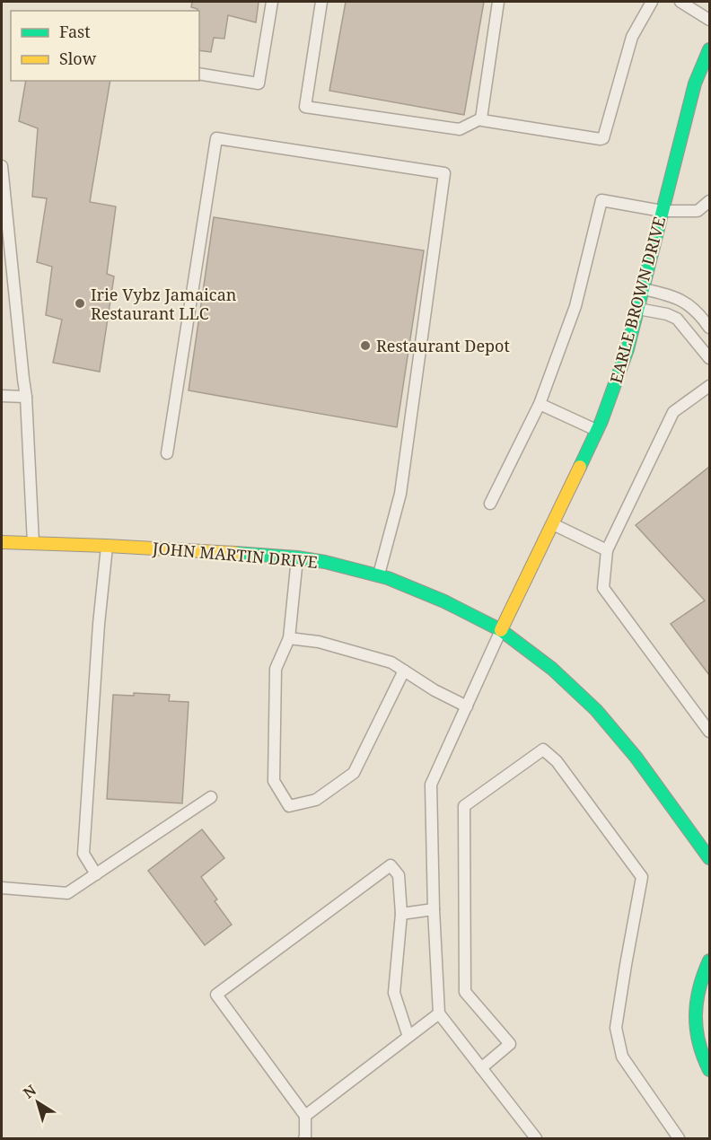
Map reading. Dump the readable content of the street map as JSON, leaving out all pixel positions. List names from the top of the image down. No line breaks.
{"streets":{"main road":["EARLE BROWN DRIVE","JOHN MARTIN DRIVE"]},"crossings":[["EARLE BROWN DRIVE","JOHN MARTIN DRIVE"]],"places":["Irie Vybz Jamaican Restaurant LLC","Restaurant Depot"],"legend":["Fast","Slow"],"north":"top left"}
